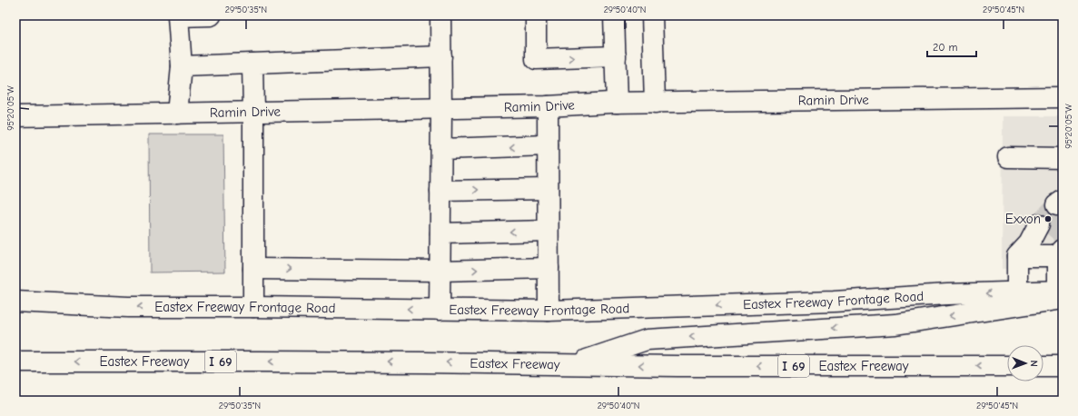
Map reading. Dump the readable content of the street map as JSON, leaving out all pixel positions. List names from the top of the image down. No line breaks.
{"streets":{"main road":["Ramin Drive","Eastex Freeway Frontage Road","Eastex Freeway","I 69"]},"places":["Exxon"],"scale_bar":"20 m","north":"right","coordinates":["29°50'35\"N","29°50'40\"N","29°50'45\"N","95°20'05\"W"]}
